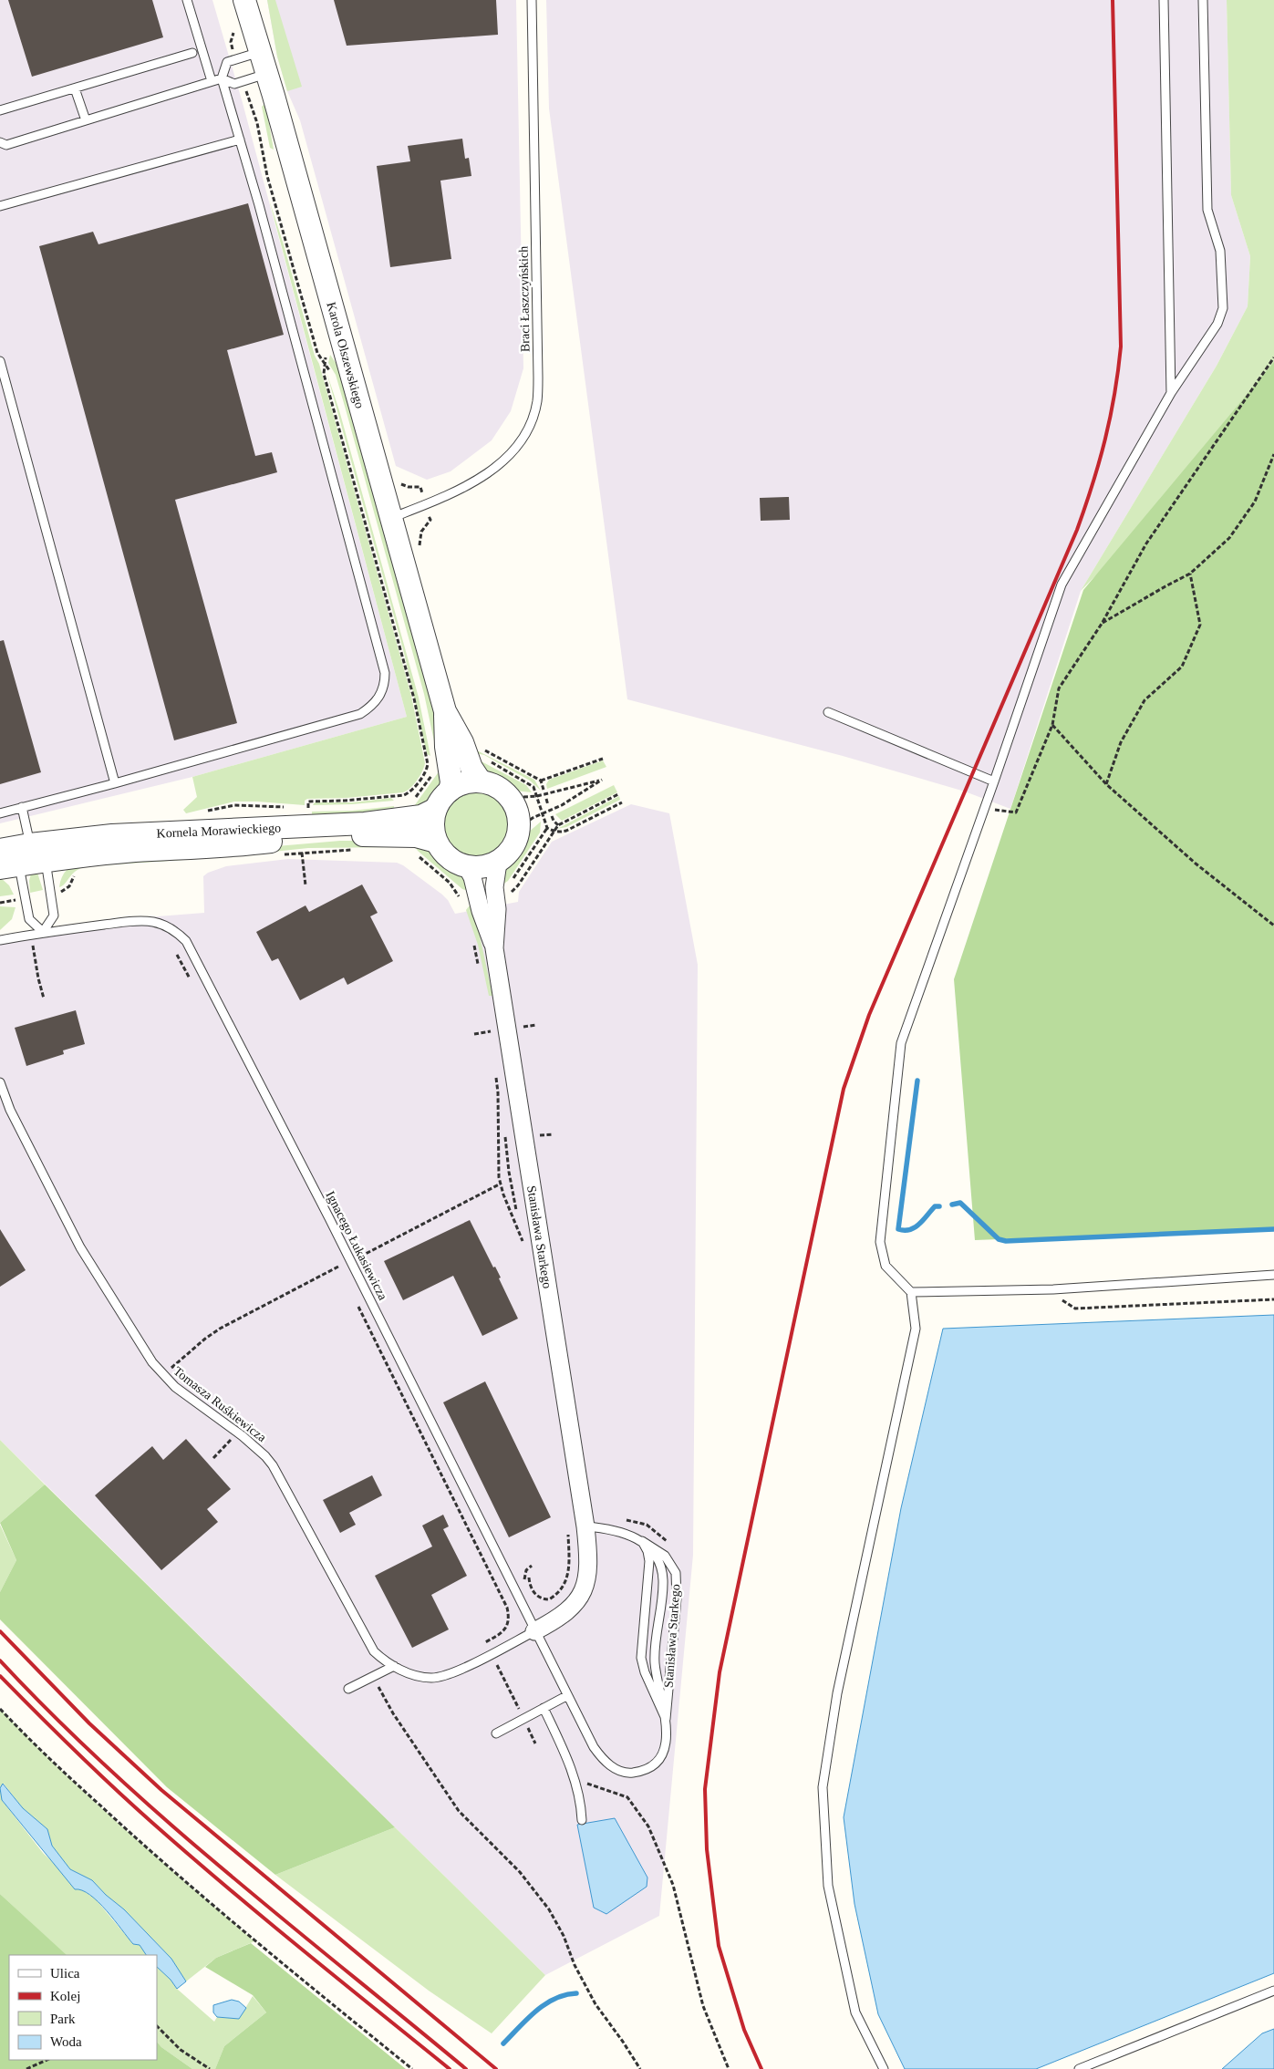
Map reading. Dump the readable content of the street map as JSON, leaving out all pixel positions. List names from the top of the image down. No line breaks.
{"streets":{"street":["Karola Olszewskiego","Kornela Morawieckiego","Stanisława Starkego"],"lane":["Braci Łaszczyńskich","Ignacego Łukasiewicza","Tomasza Ruśkiewicza"]},"crossings":[["Braci Łaszczyńskich","Karola Olszewskiego"],["Karola Olszewskiego","Kornela Morawieckiego"],["Stanisława Starkego","Ignacego Łukasiewicza"],["Stanisława Starkego","Tomasza Ruśkiewicza"],["Ignacego Łukasiewicza","Tomasza Ruśkiewicza"]],"legend":["Ulica","Kolej","Park","Woda"]}
